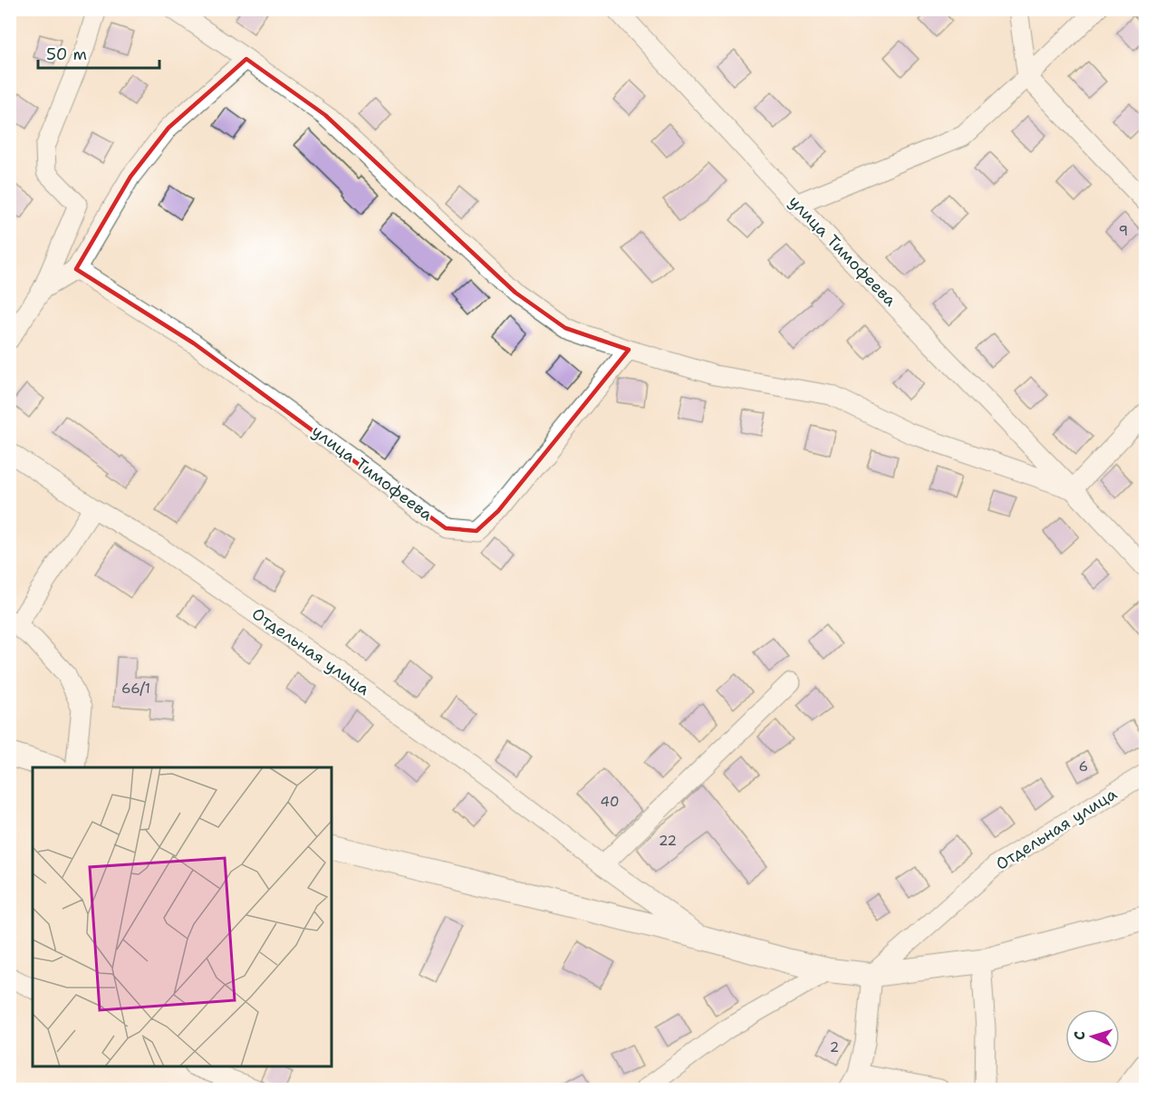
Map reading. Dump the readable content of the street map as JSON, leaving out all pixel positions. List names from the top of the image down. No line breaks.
{"streets":{"main road":["Отдельная улица"],"street":["улица Тимофеева"]},"house_numbers":["9","66/1","6","40","22","2"],"scale_bar":"50 m","north":"left"}
